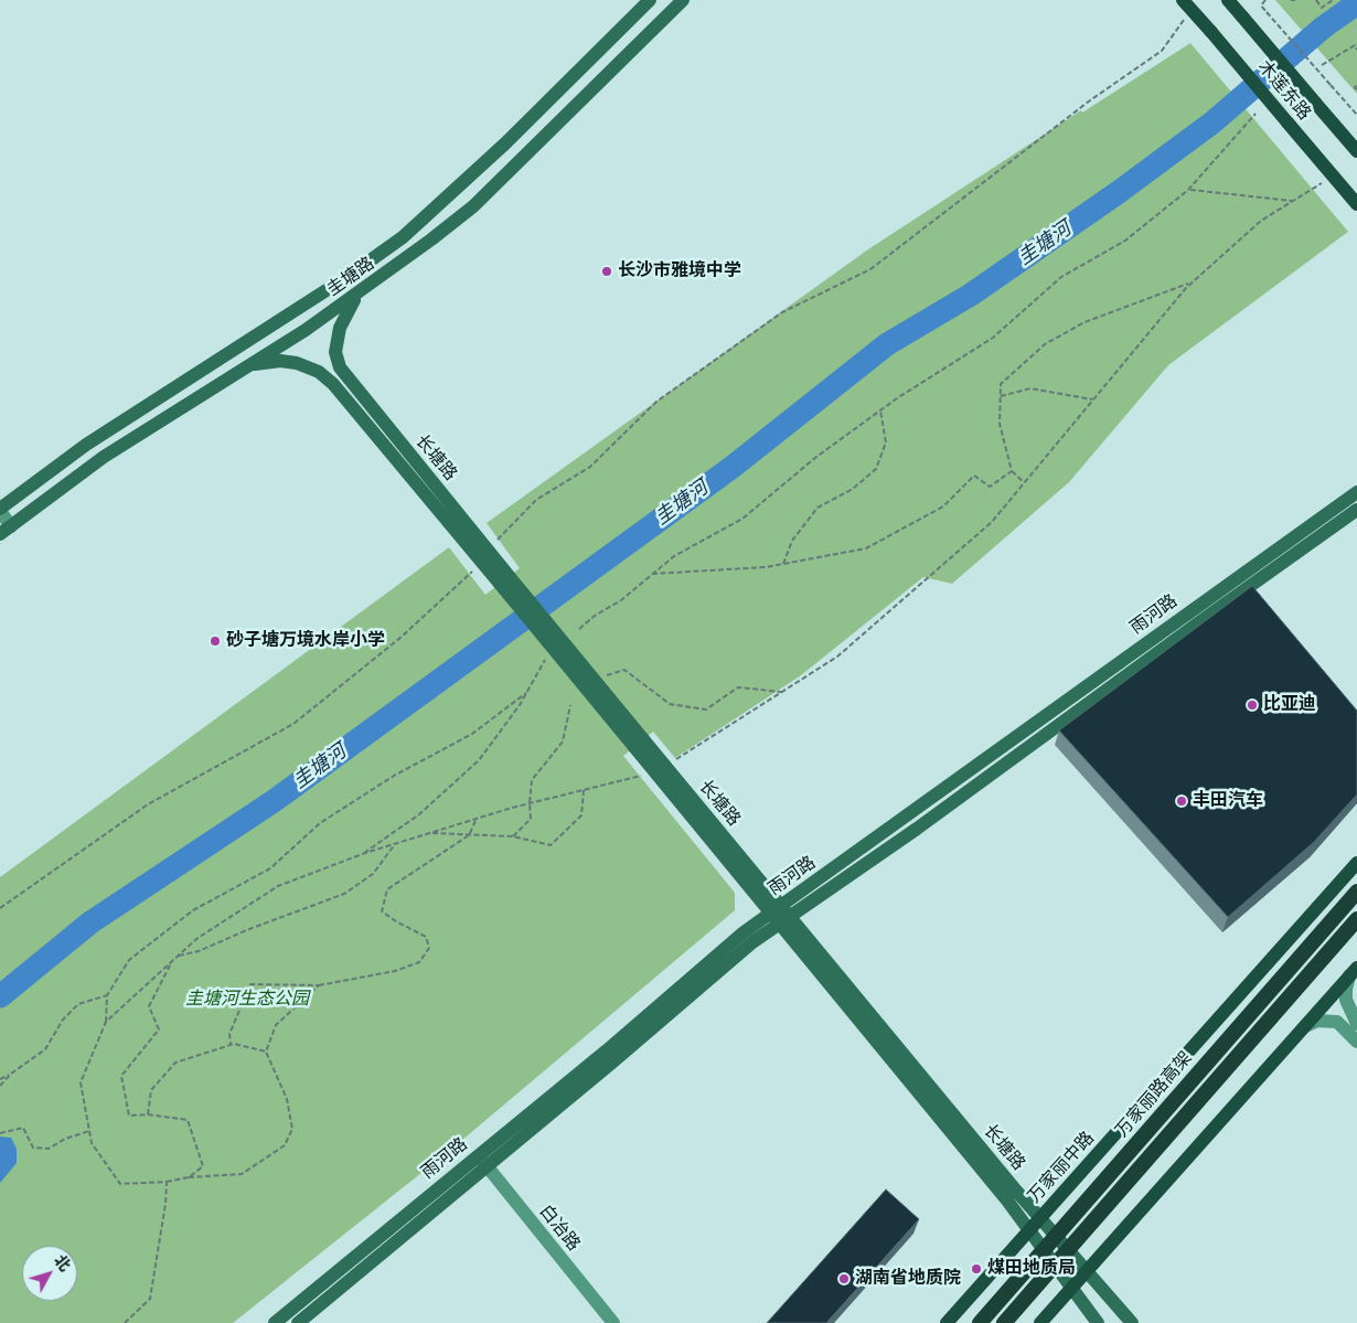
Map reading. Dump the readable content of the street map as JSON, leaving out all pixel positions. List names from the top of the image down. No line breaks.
{"streets":{"highway":["万家丽路高架"],"main road":["木莲东路","圭塘路","长塘路","雨河路","万家丽中路"],"street":["白冶路"]},"crossings":[["圭塘路","长塘路"],["长塘路","雨河路"],["长塘路","万家丽中路"],["雨河路","白冶路"]],"water":["圭塘河"],"parks":["圭塘河生态公园"],"places":["长沙市雅境中学","砂子塘万境水岸小学","比亚迪","丰田汽车","煤田地质局","湖南省地质院"],"north":"top right"}
